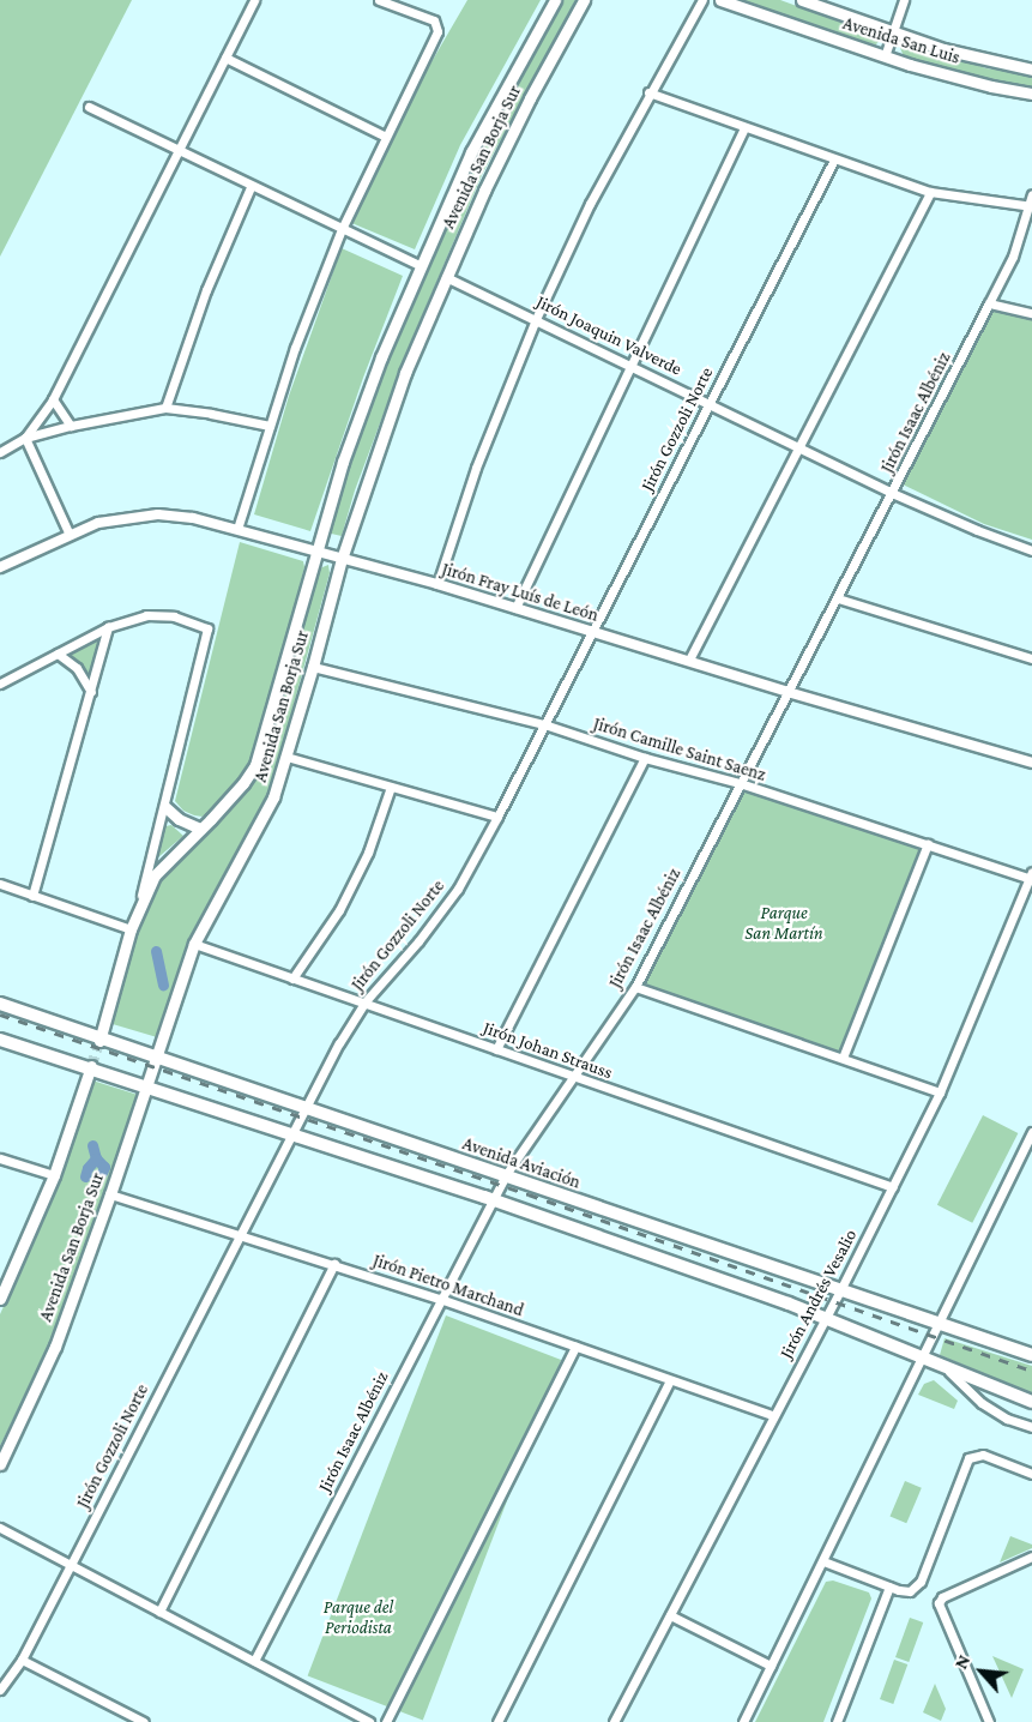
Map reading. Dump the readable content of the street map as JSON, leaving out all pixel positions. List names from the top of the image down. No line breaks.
{"streets":{"main road":["Avenida San Luis","Avenida San Borja Sur","Avenida Aviación"],"street":["Jirón Joaquin Valverde","Jirón Isaac Albéniz","Jirón Gozzoli Norte","Jirón Fray Luís de León","Jirón Camille Saint Saenz","Jirón Johan Strauss","Jirón Pietro Marchand","Jirón Andrés Vesalio"]},"crossings":[["Avenida San Borja Sur","Jirón Joaquin Valverde"],["Avenida San Borja Sur","Jirón Fray Luís de León"],["Avenida San Borja Sur","Jirón Camille Saint Saenz"],["Avenida San Borja Sur","Jirón Johan Strauss"],["Avenida San Borja Sur","Avenida Aviación"],["Avenida San Borja Sur","Jirón Pietro Marchand"],["Jirón Joaquin Valverde","Jirón Isaac Albéniz"],["Jirón Joaquin Valverde","Jirón Gozzoli Norte"],["Jirón Isaac Albéniz","Jirón Fray Luís de León"],["Jirón Isaac Albéniz","Jirón Camille Saint Saenz"],["Jirón Isaac Albéniz","Jirón Johan Strauss"],["Jirón Isaac Albéniz","Avenida Aviación"],["Jirón Isaac Albéniz","Jirón Pietro Marchand"],["Jirón Gozzoli Norte","Jirón Fray Luís de León"],["Jirón Gozzoli Norte","Jirón Camille Saint Saenz"],["Jirón Gozzoli Norte","Jirón Johan Strauss"],["Jirón Gozzoli Norte","Avenida Aviación"],["Jirón Gozzoli Norte","Jirón Pietro Marchand"],["Jirón Camille Saint Saenz","Jirón Andrés Vesalio"],["Jirón Johan Strauss","Jirón Andrés Vesalio"],["Avenida Aviación","Jirón Andrés Vesalio"],["Jirón Pietro Marchand","Jirón Andrés Vesalio"]],"parks":["Parque San Martín","Parque del Periodista"],"north":"top left"}
